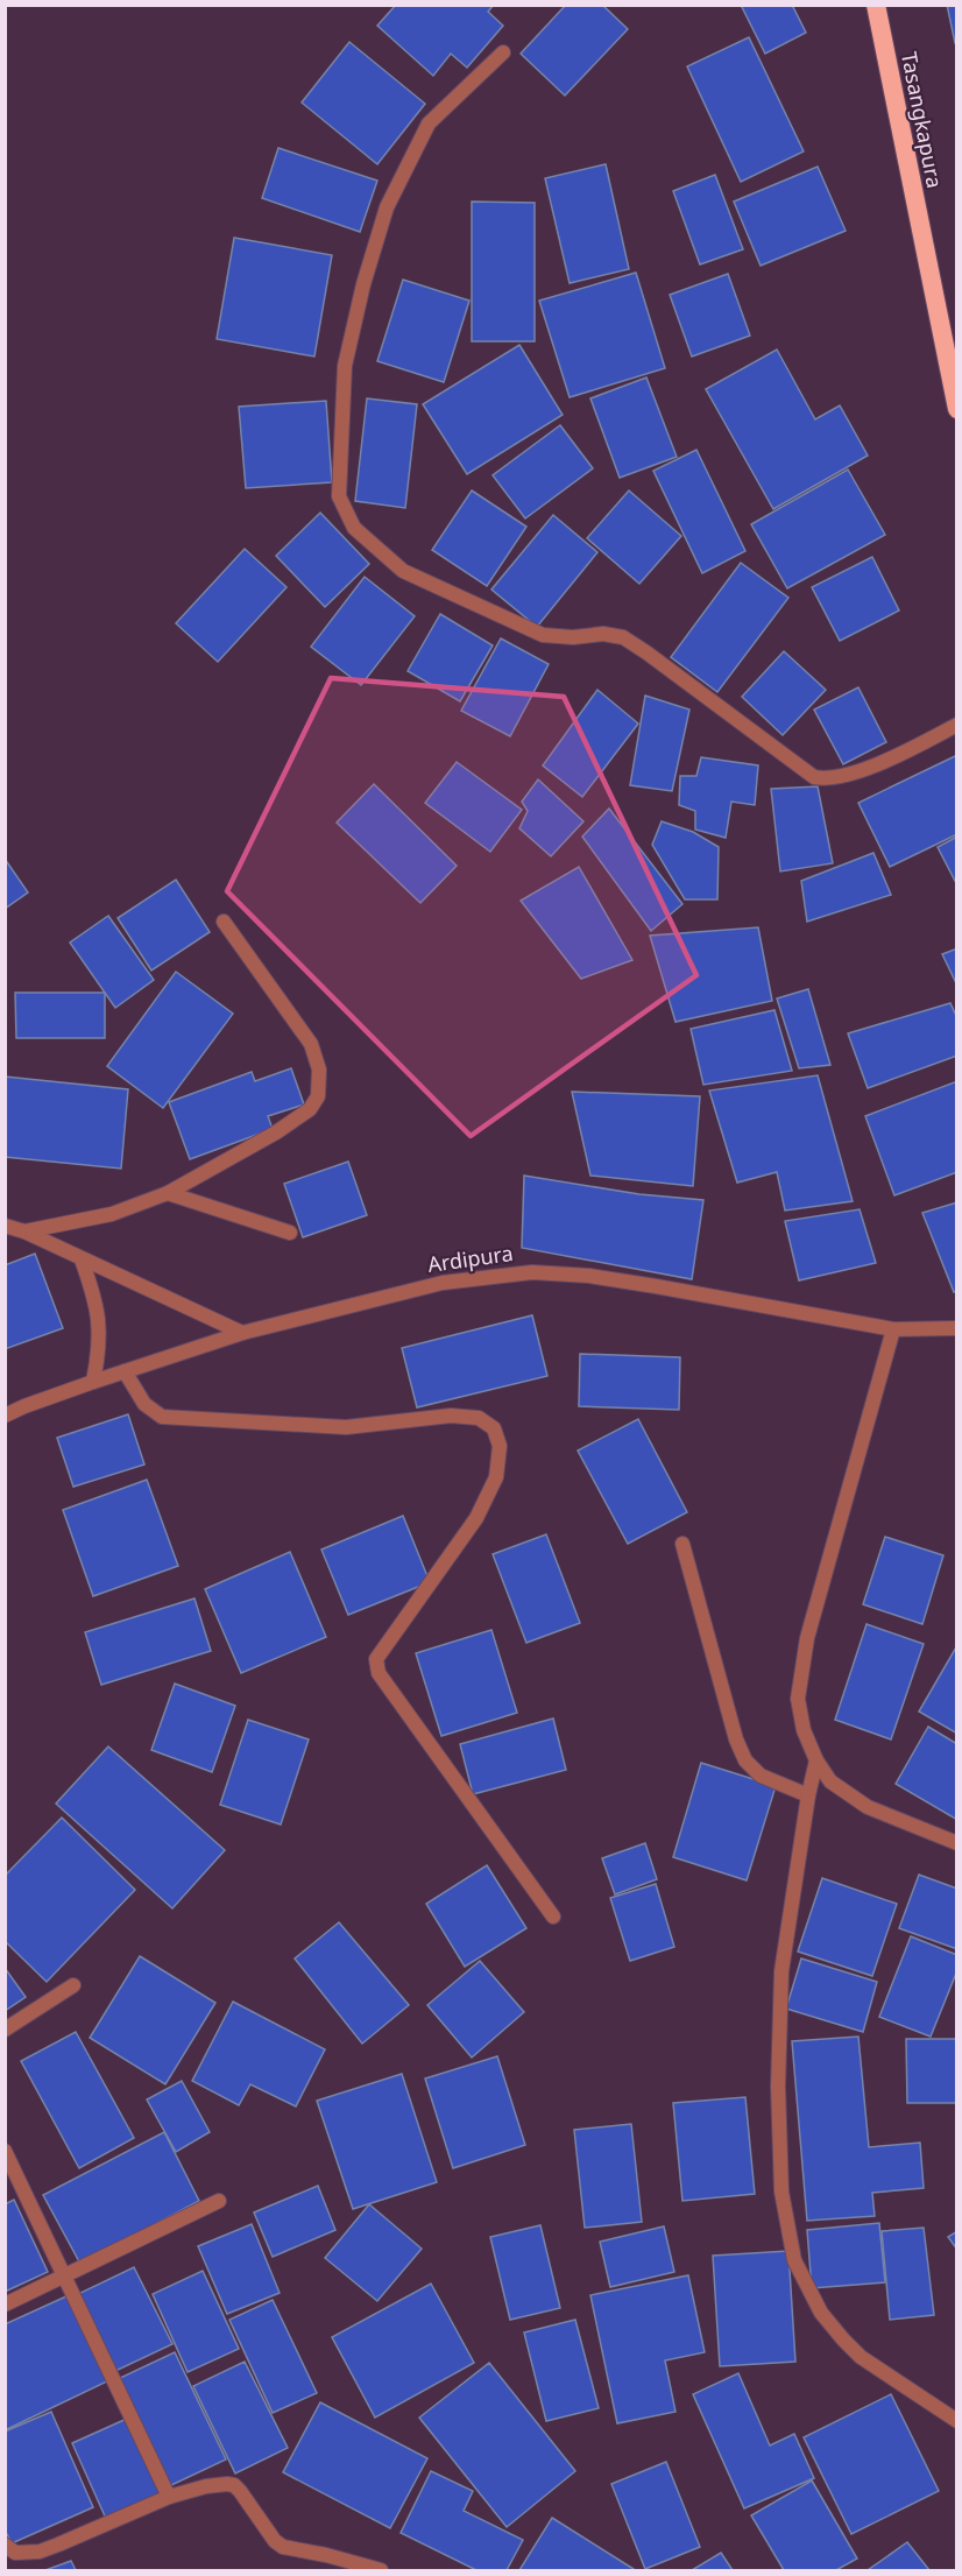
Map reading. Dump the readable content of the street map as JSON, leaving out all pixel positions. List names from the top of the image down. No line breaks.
{"streets":{"highway":["Tasangkapura"],"street":["Ardipura"]}}
